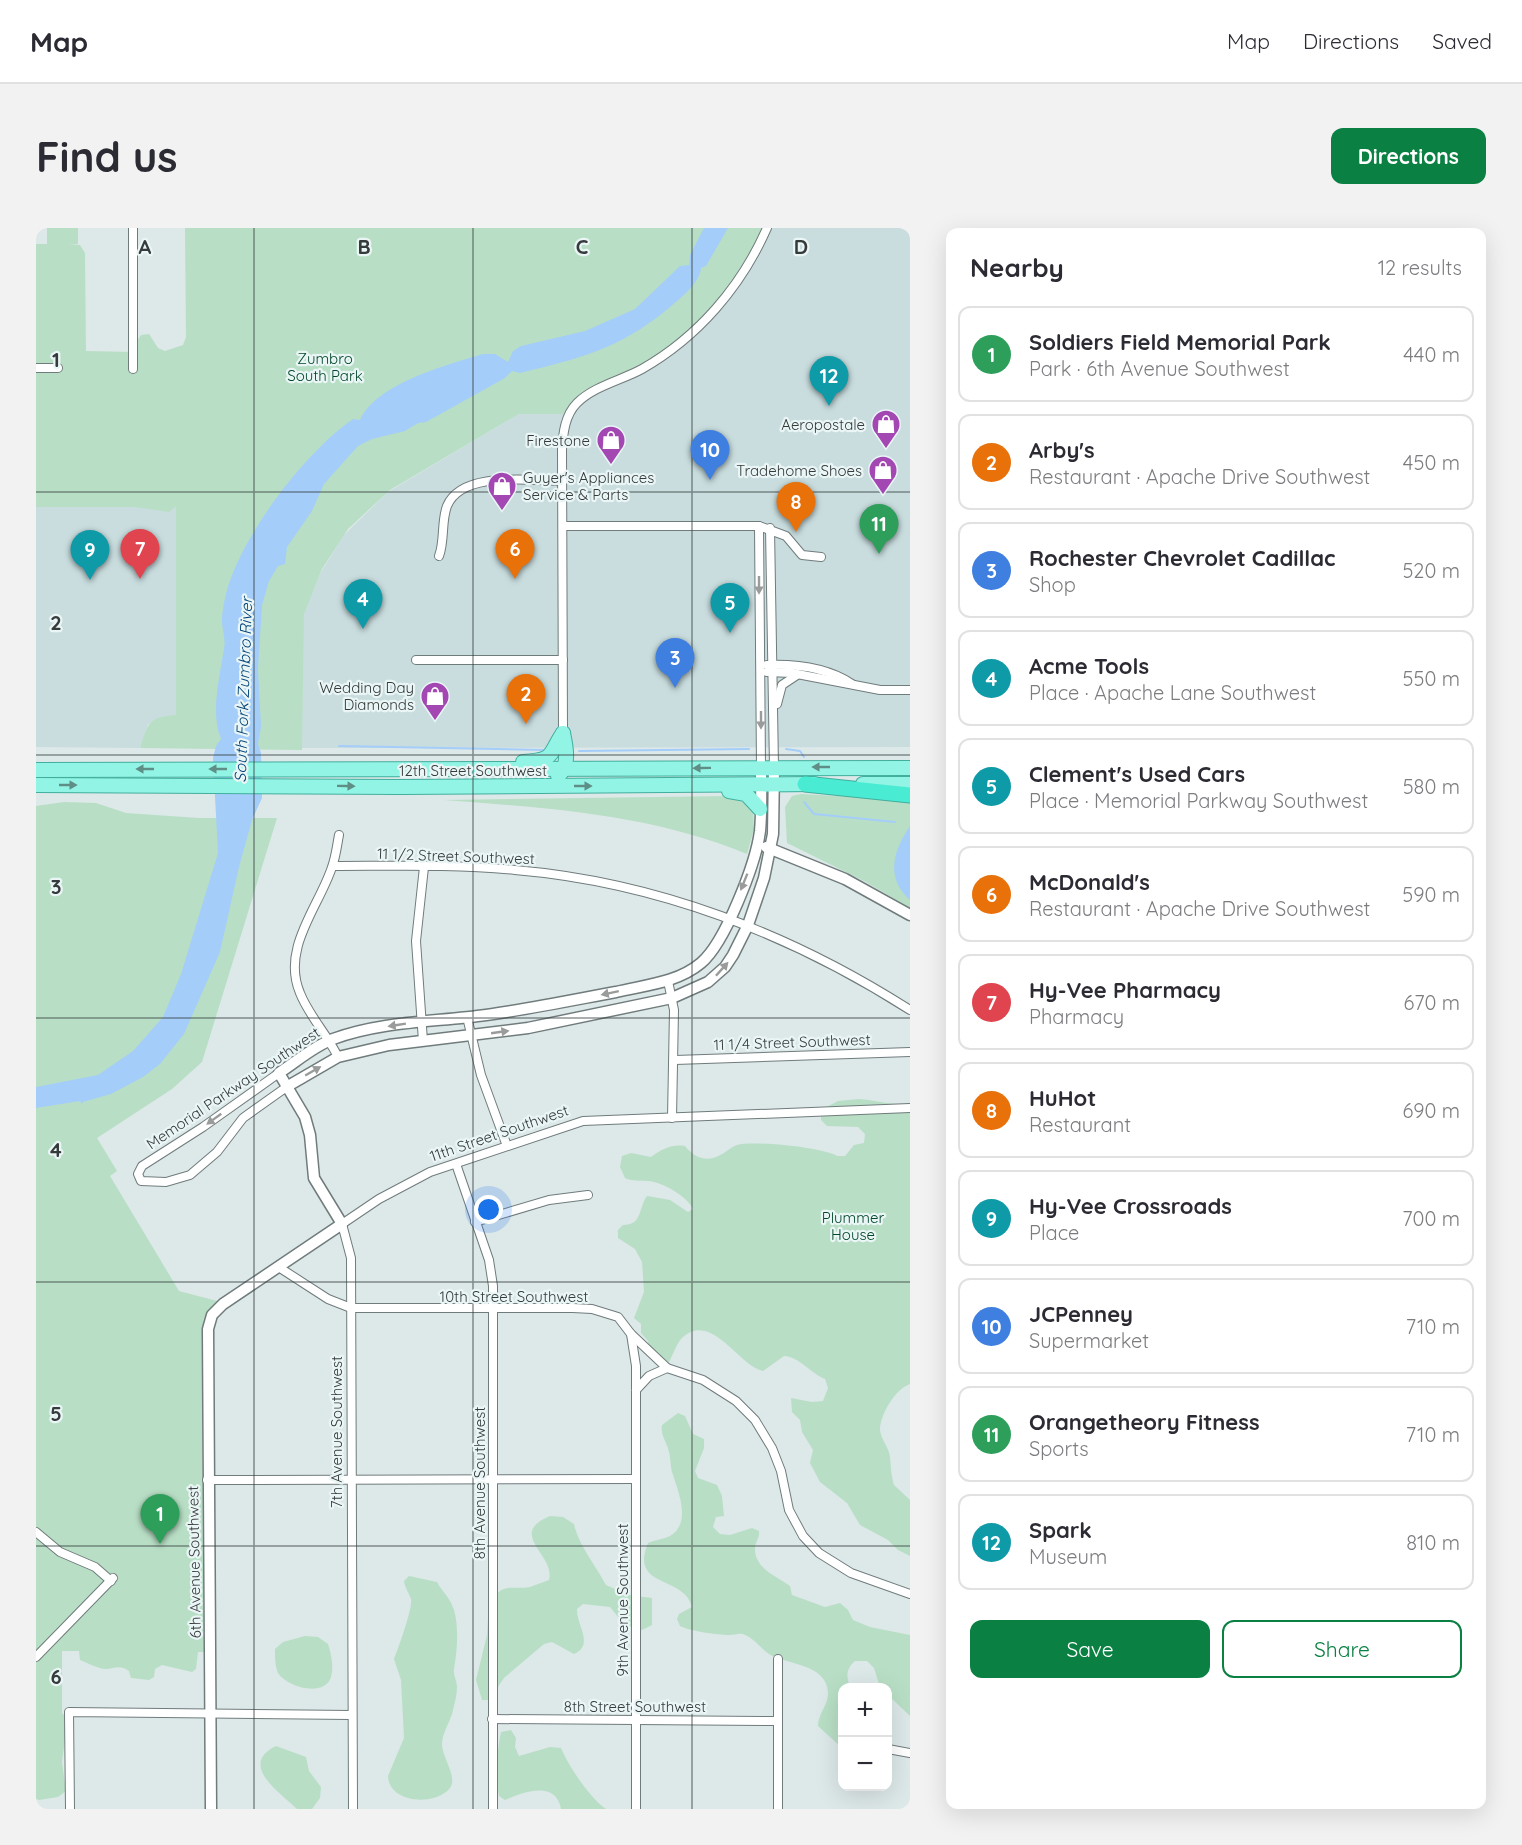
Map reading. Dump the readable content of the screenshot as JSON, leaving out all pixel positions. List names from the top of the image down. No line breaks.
{"streets":{"main road":["12th Street Southwest"],"street":["11 1/2 Street Southwest","11 1/4 Street Southwest","Memorial Parkway Southwest","11th Street Southwest","10th Street Southwest","7th Avenue Southwest","8th Avenue Southwest","6th Avenue Southwest","9th Avenue Southwest","8th Street Southwest"]},"crossings":[["12th Street Southwest","Memorial Parkway Southwest"],["11 1/2 Street Southwest","Memorial Parkway Southwest"],["Memorial Parkway Southwest","7th Avenue Southwest"],["11th Street Southwest","10th Street Southwest"],["11th Street Southwest","7th Avenue Southwest"],["11th Street Southwest","8th Avenue Southwest"],["11th Street Southwest","6th Avenue Southwest"],["10th Street Southwest","7th Avenue Southwest"],["10th Street Southwest","8th Avenue Southwest"],["10th Street Southwest","9th Avenue Southwest"],["8th Avenue Southwest","8th Street Southwest"],["9th Avenue Southwest","8th Street Southwest"]],"water":["South Fork Zumbro River"],"parks":["Zumbro South Park","Plummer House"],"places":{"shop":["Aeropostale","Firestone","Tradehome Shoes","Guyer's Appliances Service & Parts","Wedding Day Diamonds"]},"page":{"header":"Map","nav":["Map","Directions","Saved"],"buttons":["Directions",["Save","Share"]],"title":"Find us","heading":["Nearby","12 results"],"list":[{"mark":"1","name":"Soldiers Field Memorial Park","note":"Park · 6th Avenue Southwest","value":"440 m"},{"mark":"2","name":"Arby's","note":"Restaurant · Apache Drive Southwest","value":"450 m"},{"mark":"3","name":"Rochester Chevrolet Cadillac","note":"Shop","value":"520 m"},{"mark":"4","name":"Acme Tools","note":"Place · Apache Lane Southwest","value":"550 m"},{"mark":"5","name":"Clement's Used Cars","note":"Place · Memorial Parkway Southwest","value":"580 m"},{"mark":"6","name":"McDonald's","note":"Restaurant · Apache Drive Southwest","value":"590 m"},{"mark":"7","name":"Hy-Vee Pharmacy","note":"Pharmacy","value":"670 m"},{"mark":"8","name":"HuHot","note":"Restaurant","value":"690 m"},{"mark":"9","name":"Hy-Vee Crossroads","note":"Place","value":"700 m"},{"mark":"10","name":"JCPenney","note":"Supermarket","value":"710 m"},{"mark":"11","name":"Orangetheory Fitness","note":"Sports","value":"710 m"},{"mark":"12","name":"Spark","note":"Museum","value":"810 m"}],"pins":["12","10","8","11","6","7","9","4","5","3","2","1"],"map_buttons":["+","−"]},"grid":{"columns":["A","B","C","D"],"rows":["1","2","3","4","5","6"]}}
